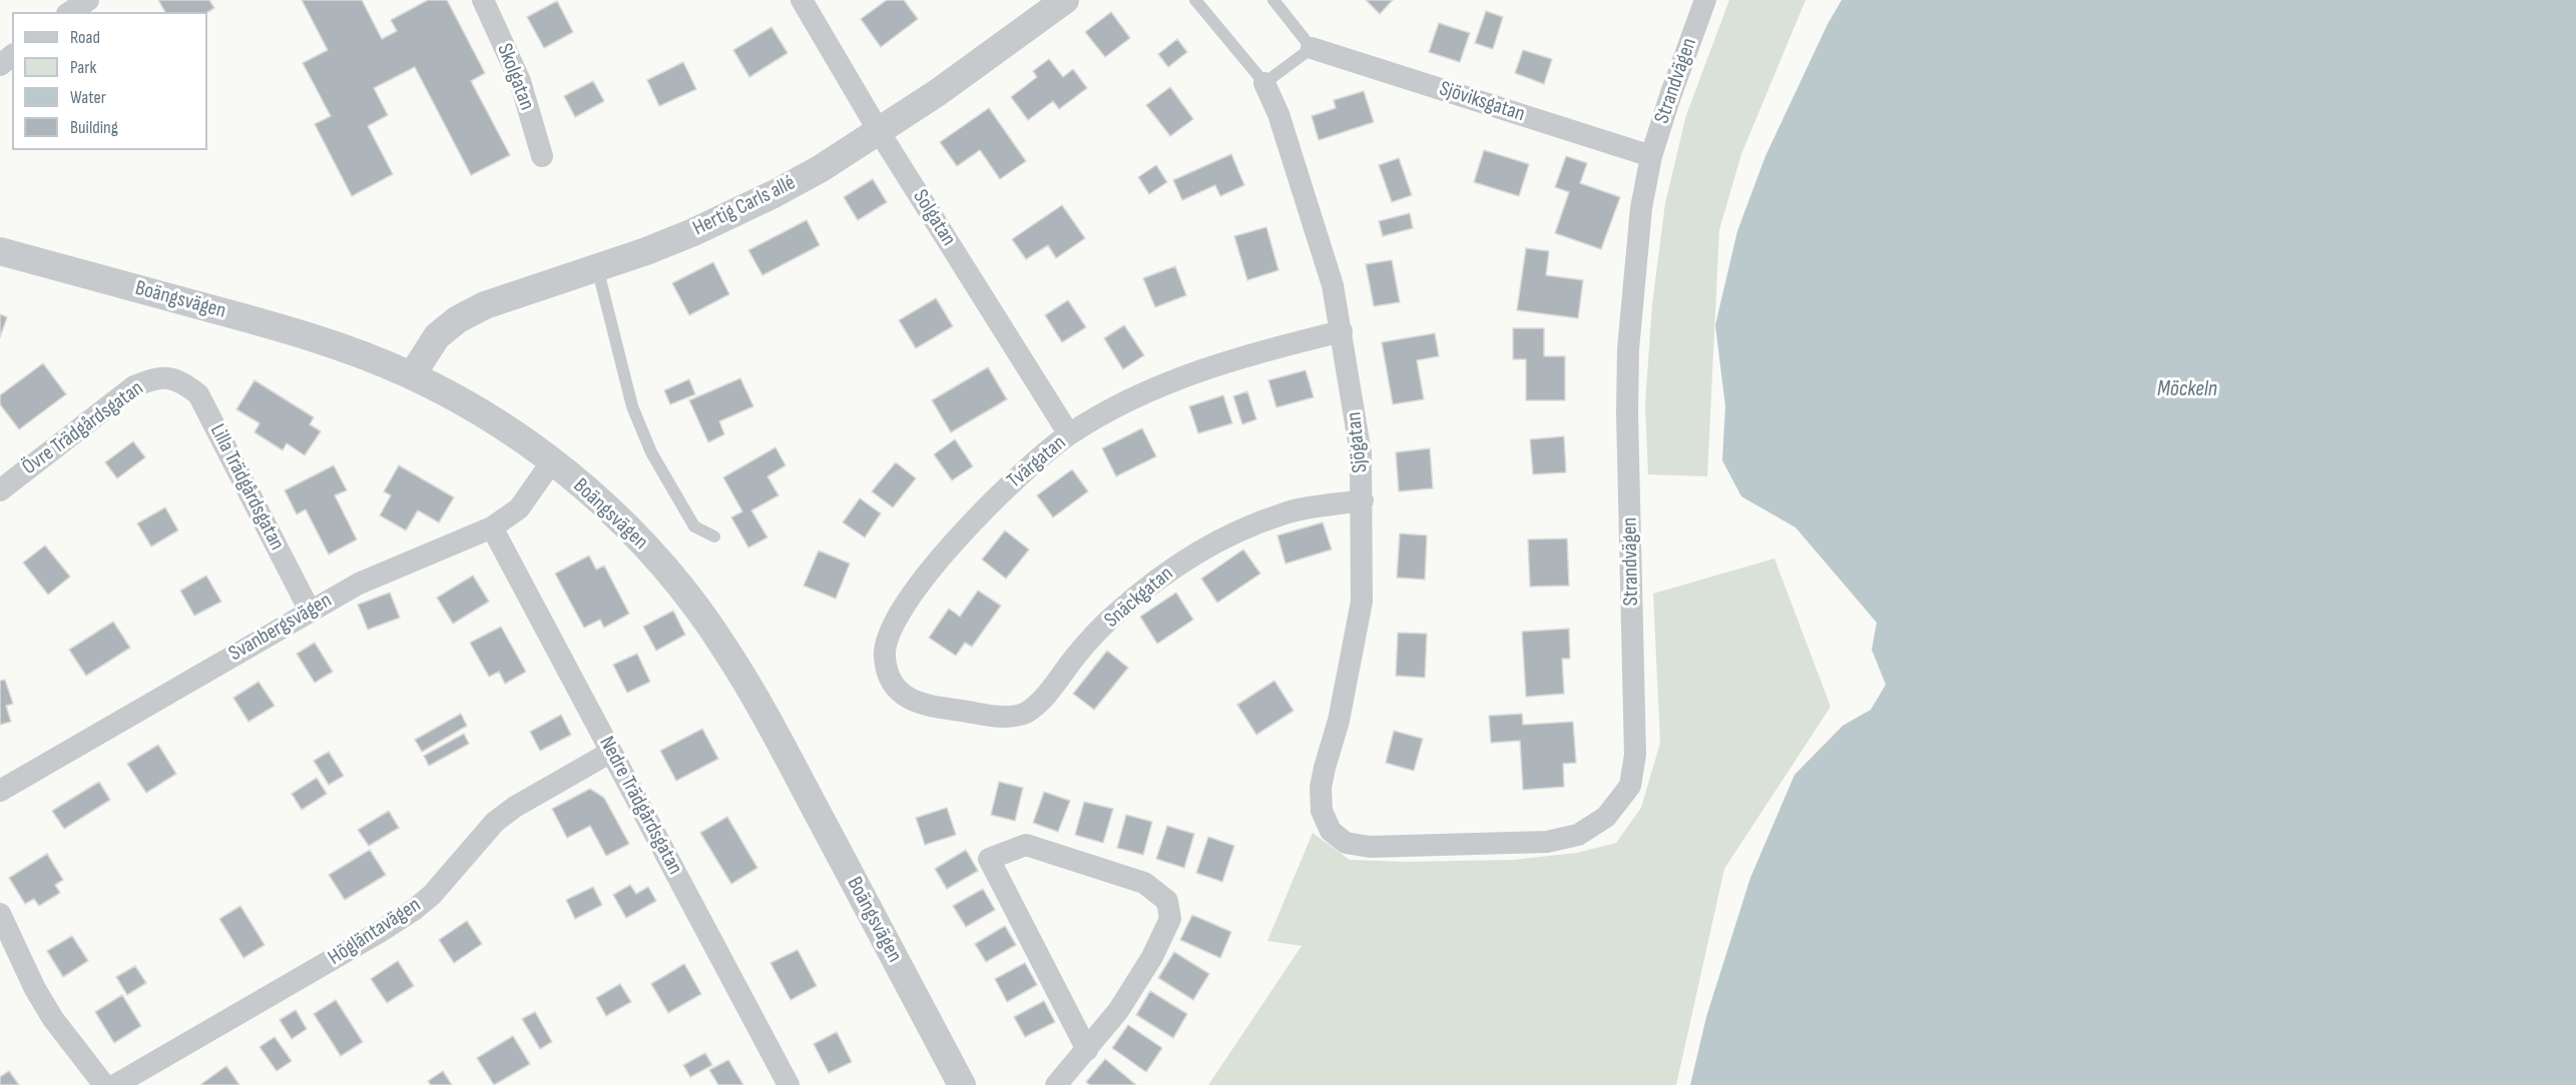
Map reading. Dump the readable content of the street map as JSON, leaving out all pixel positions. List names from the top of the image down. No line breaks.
{"streets":{"street":["Skolgatan","Strandvägen","Sjöviksgatan","Hertig Carls allé","Solgatan","Boängsvägen","Övre Trädgårdsgatan","Sjögatan","Tvärgatan","Lilla Trädgårdsgatan","Snäckgatan","Svanbergsvägen","Nedre Trädgårdsgatan","Högläntavägen"]},"crossings":[["Strandvägen","Sjöviksgatan"],["Strandvägen","Sjögatan"],["Hertig Carls allé","Solgatan"],["Hertig Carls allé","Boängsvägen"],["Solgatan","Tvärgatan"],["Boängsvägen","Svanbergsvägen"],["Övre Trädgårdsgatan","Lilla Trädgårdsgatan"],["Sjögatan","Tvärgatan"],["Sjögatan","Snäckgatan"],["Tvärgatan","Snäckgatan"],["Lilla Trädgårdsgatan","Svanbergsvägen"],["Svanbergsvägen","Nedre Trädgårdsgatan"],["Nedre Trädgårdsgatan","Högläntavägen"]],"water":["Möckeln"],"legend":["Road","Park","Water","Building"]}
